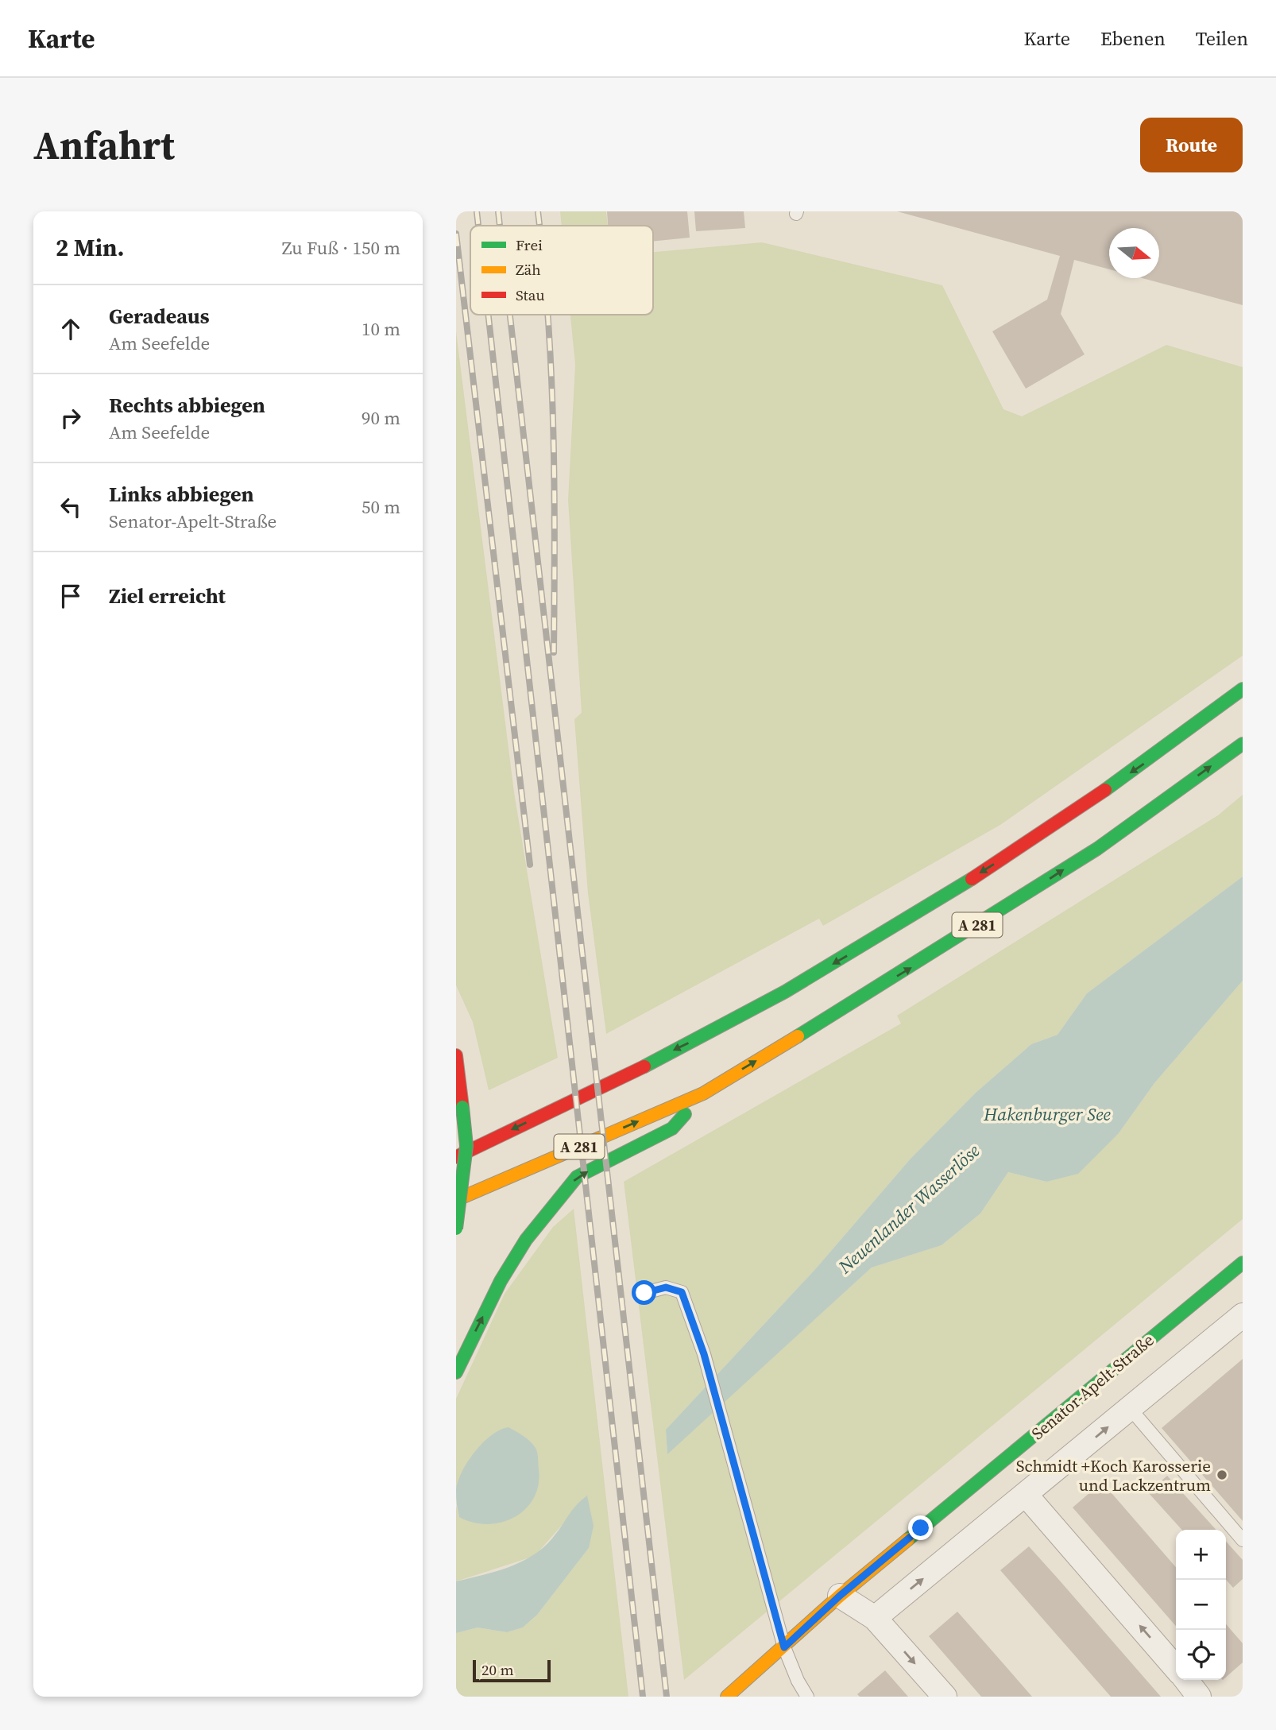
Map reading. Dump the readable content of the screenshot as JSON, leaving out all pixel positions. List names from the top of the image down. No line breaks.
{"streets":{"main road":["A 281","Senator-Apelt-Straße"]},"water":["Hakenburger See","Neuenlander Wasserlöse"],"places":["Schmidt +Koch Karosserie und Lackzentrum"],"legend":["Frei","Zäh","Stau"],"scale_bar":"20 m","north":"right","page":{"header":"Karte","nav":["Karte","Ebenen","Teilen"],"buttons":"Route","title":"Anfahrt","heading":["2 Min.","Zu Fuß · 150 m"],"list":[["Geradeaus","Am Seefelde","10 m"],["Rechts abbiegen","Am Seefelde","90 m"],["Links abbiegen","Senator-Apelt-Straße","50 m"],"Ziel erreicht"],"map_buttons":["+","−"],"scale":"20 m"}}
